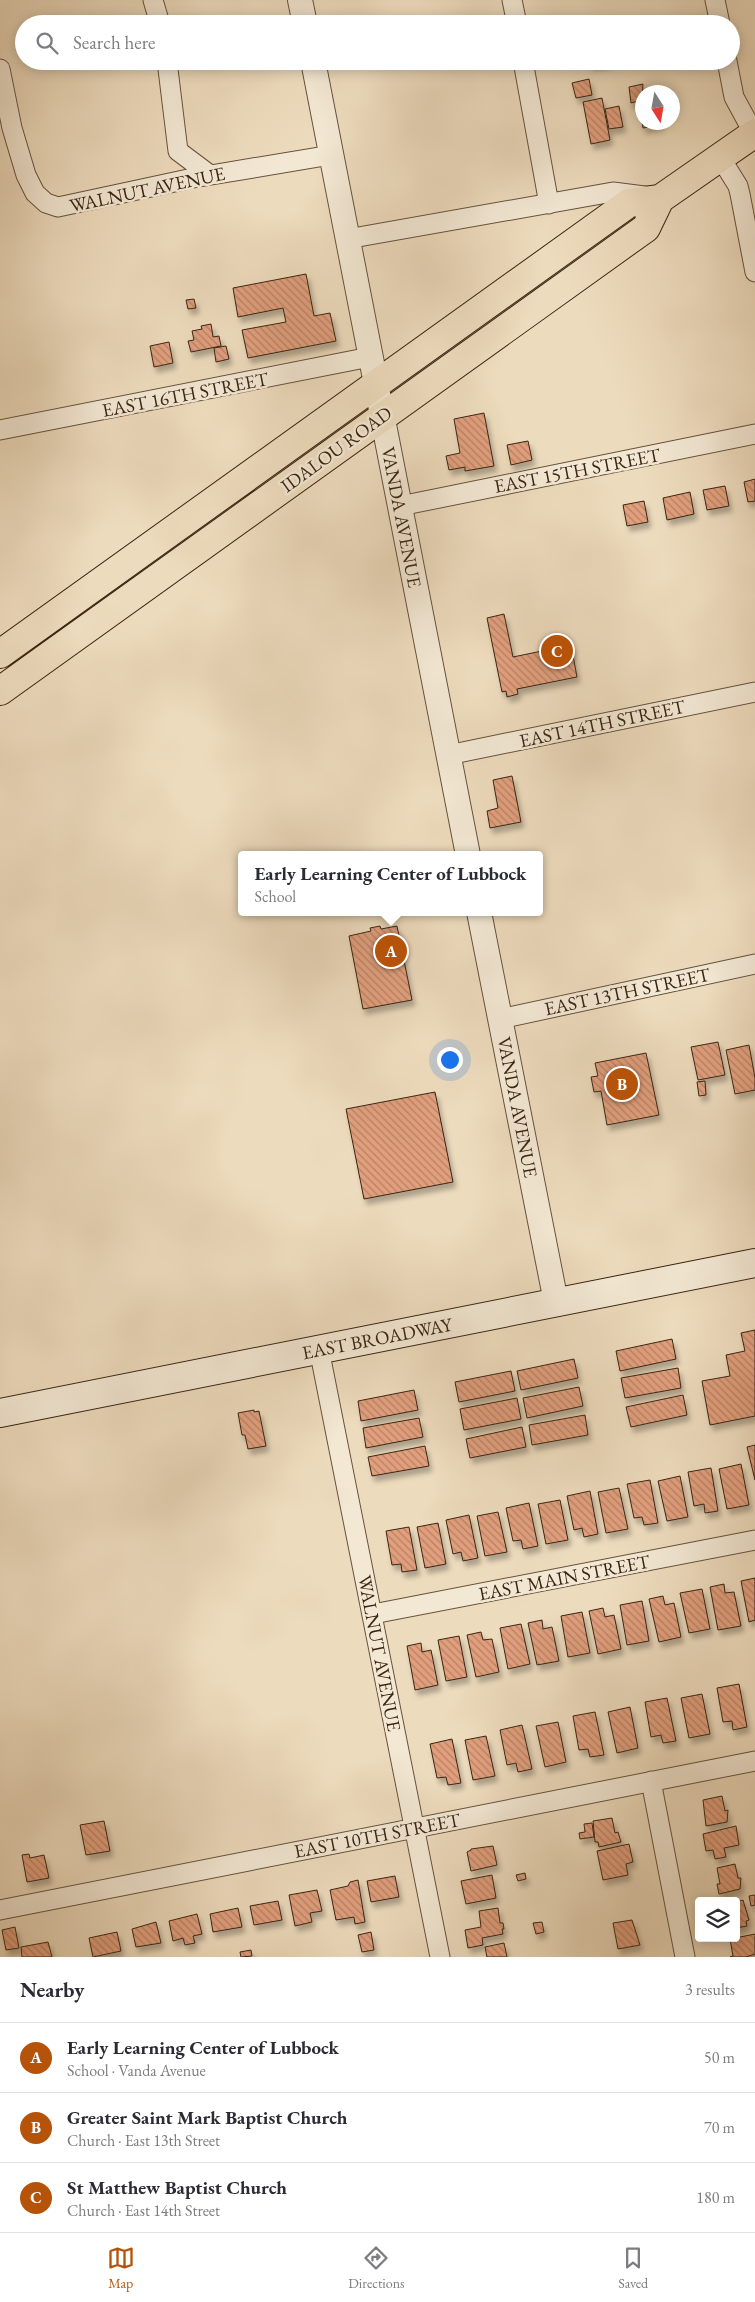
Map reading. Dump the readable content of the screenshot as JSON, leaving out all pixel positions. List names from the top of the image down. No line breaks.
{"streets":{"main road":["IDALOU ROAD","EAST BROADWAY"],"street":["WALNUT AVENUE","EAST 16TH STREET","EAST 15TH STREET","VANDA AVENUE","EAST 14TH STREET","EAST 13TH STREET","EAST MAIN STREET","EAST 10TH STREET"]},"crossings":[["WALNUT AVENUE","VANDA AVENUE"],["WALNUT AVENUE","EAST BROADWAY"],["WALNUT AVENUE","EAST MAIN STREET"],["WALNUT AVENUE","EAST 10TH STREET"],["EAST 16TH STREET","VANDA AVENUE"],["IDALOU ROAD","VANDA AVENUE"],["EAST 15TH STREET","VANDA AVENUE"],["VANDA AVENUE","EAST 14TH STREET"],["VANDA AVENUE","EAST 13TH STREET"],["VANDA AVENUE","EAST BROADWAY"]],"north":"bottom","page":{"search":"Search here","pins":["C","A","B"],"popup":["Early Learning Center of Lubbock","School"],"heading":["Nearby","3 results"],"list":[{"mark":"A","name":"Early Learning Center of Lubbock","note":"School · Vanda Avenue","value":"50 m"},{"mark":"B","name":"Greater Saint Mark Baptist Church","note":"Church · East 13th Street","value":"70 m"},{"mark":"C","name":"St Matthew Baptist Church","note":"Church · East 14th Street","value":"180 m"}],"nav":["Map","Directions","Saved"]}}
